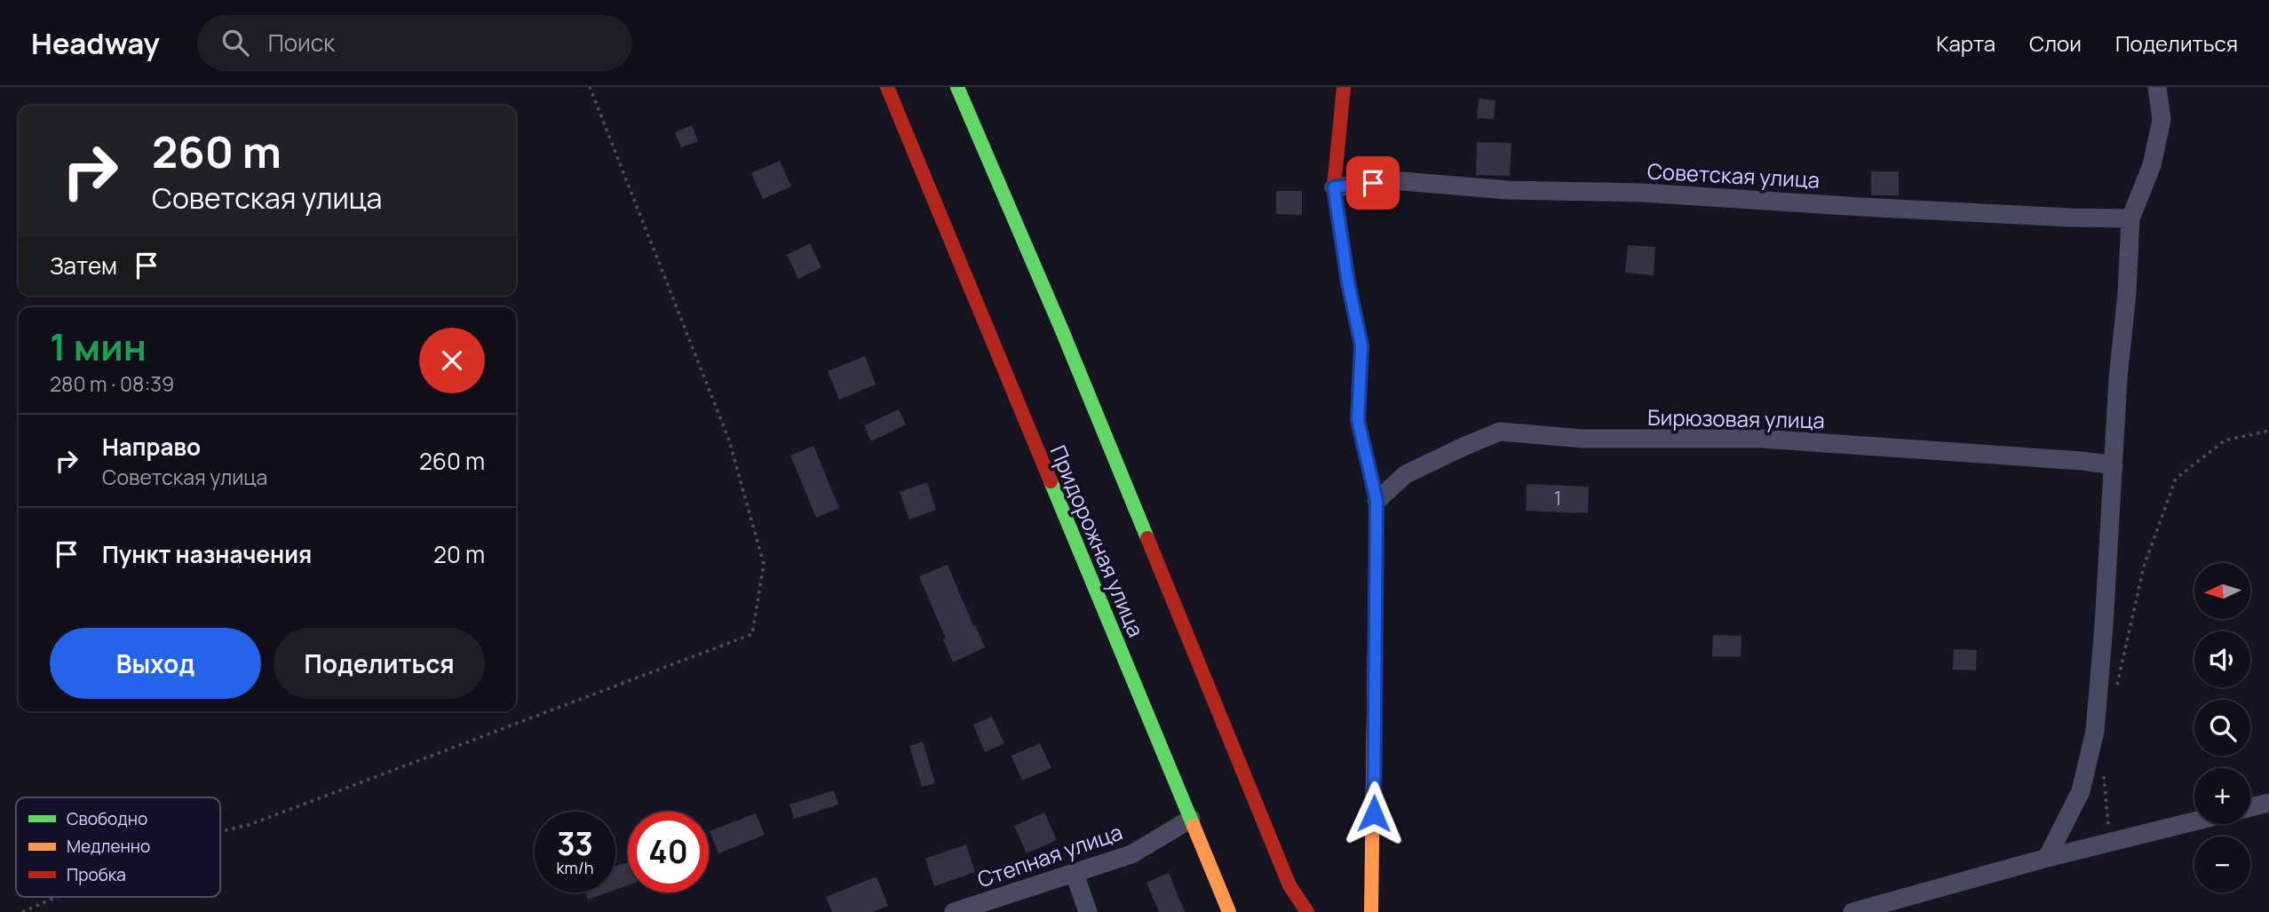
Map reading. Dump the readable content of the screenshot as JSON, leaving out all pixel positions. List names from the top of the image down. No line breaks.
{"streets":{"street":["Советская улица","Бирюзовая улица","Придорожная улица","Степная улица"]},"crossings":[["Придорожная улица","Степная улица"]],"house_numbers":["1"],"legend":["Свободно","Медленно","Пробка"],"north":"left","page":{"header":"Headway","search":"Поиск","nav":["Карта","Слои","Поделиться"],"turn":["260 m","Советская улица"],"then":"Затем","heading":["1 мин","280 m · 08:39"],"list":[{"name":"Направо","note":"Советская улица","value":"260 m"},{"name":"Пункт назначения","value":"20 m"}],"map_buttons":["+","−"],"buttons":["Выход","Поделиться"],"speed":"33 km/h","limit":"40"}}
